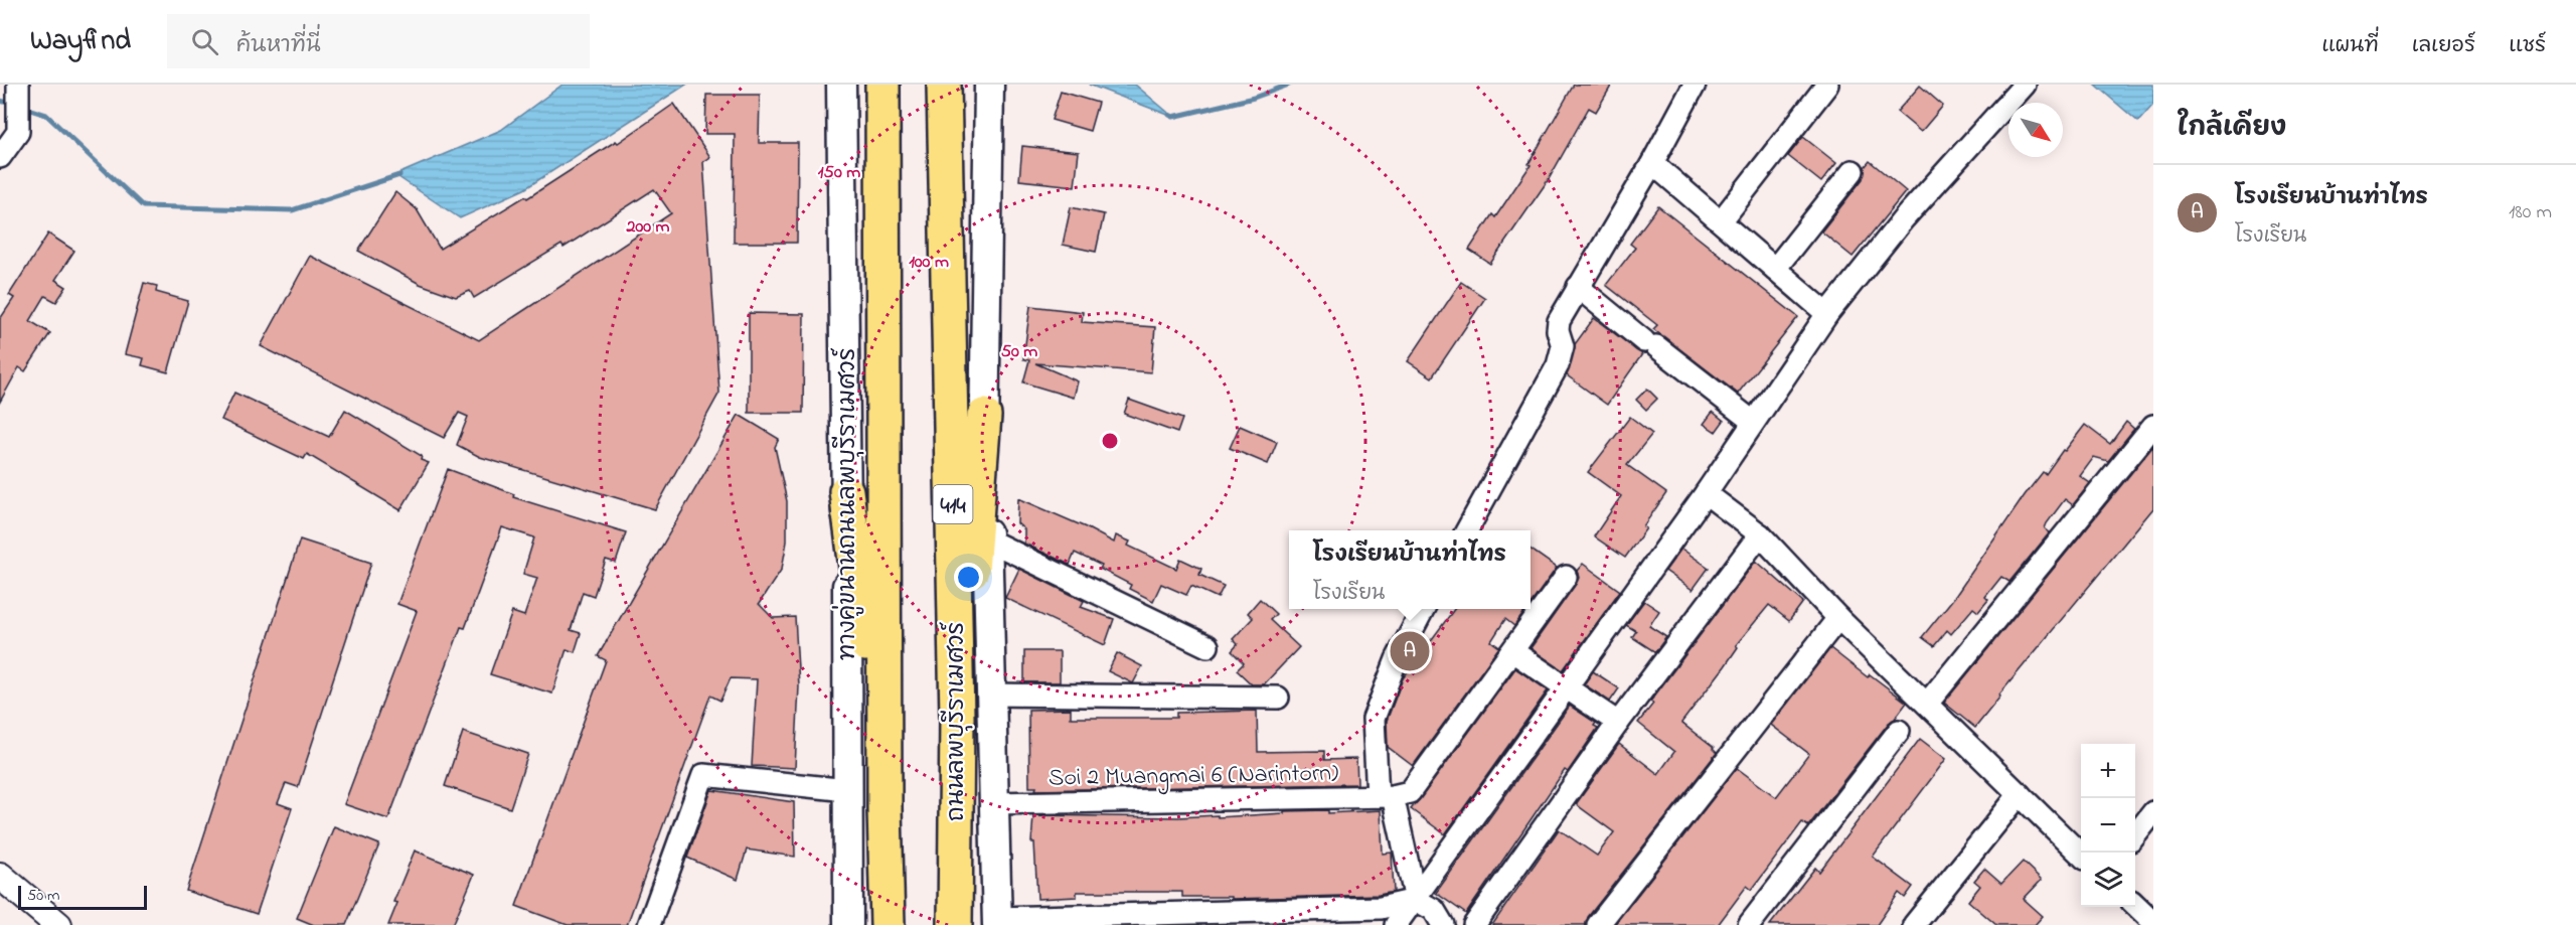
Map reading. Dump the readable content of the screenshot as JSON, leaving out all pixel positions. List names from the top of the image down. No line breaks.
{"streets":{"main road":["ทางคู่ขนานถนนลพบุรีราเมศวร์","414","ถนนลพบุรีราเมศวร์"],"street":["Soi 2 Muangmai 6 (Narintorn)"]},"crossings":[["414","Soi 2 Muangmai 6 (Narintorn)"]],"scale_bar":"50 m","north":"bottom right","page":{"header":"Wayfind","search":"ค้นหาที่นี่","nav":["แผนที่","เลเยอร์","แชร์"],"heading":"ใกล้เคียง","list":[{"mark":"A","name":"โรงเรียนบ้านท่าไทร","note":"โรงเรียน","value":"180 m"}],"popup":["โรงเรียนบ้านท่าไทร","โรงเรียน"],"pins":"A","map_buttons":["+","−"],"scale":"50 m"},"rings":["150 m","200 m","100 m","50 m"]}
